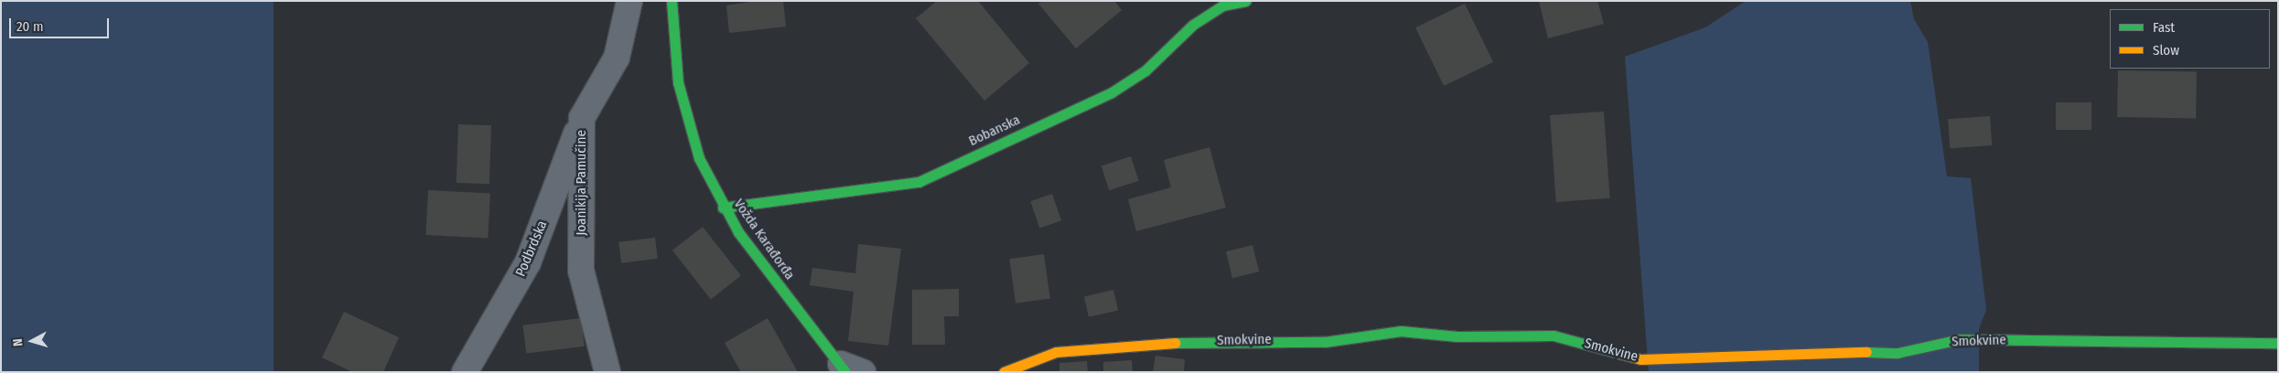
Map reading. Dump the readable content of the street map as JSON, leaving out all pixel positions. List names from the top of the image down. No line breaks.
{"streets":{"street":["Bobanska","Joanikija Pamučine","Vožda Karađorđa","Podbrdska","Smokvine"]},"crossings":[["Bobanska","Vožda Karađorđa"],["Joanikija Pamučine","Podbrdska"]],"legend":["Fast","Slow"],"scale_bar":"20 m","north":"left"}
